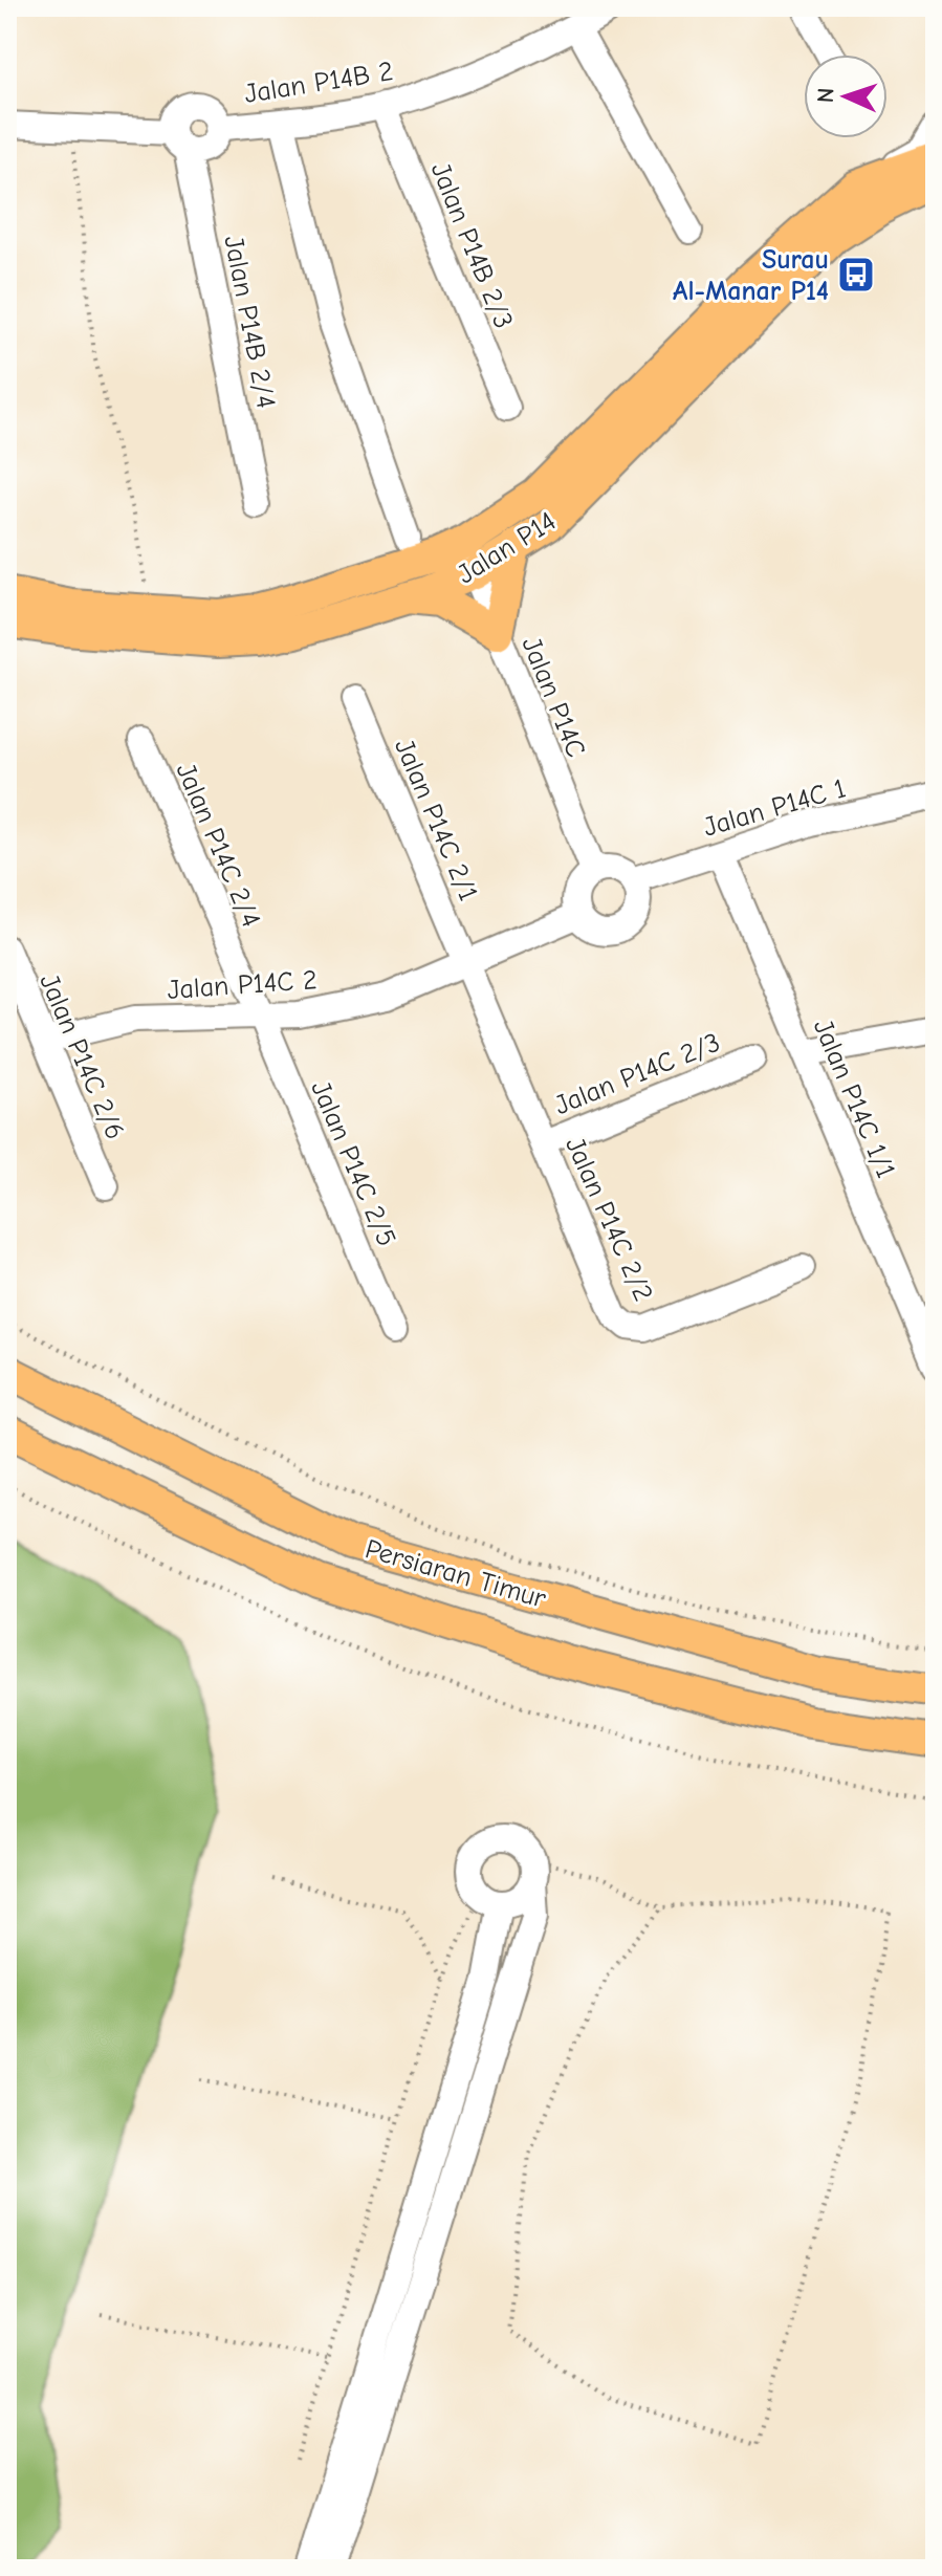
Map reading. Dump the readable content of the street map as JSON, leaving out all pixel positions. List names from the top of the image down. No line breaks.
{"streets":{"main road":["Jalan P14","Persiaran Timur"],"street":["Jalan P14B 2","Jalan P14B 2/3","Jalan P14B 2/4","Jalan P14C","Jalan P14C 1","Jalan P14C 2/1","Jalan P14C 2/4","Jalan P14C 2","Jalan P14C 2/6","Jalan P14C 2/3","Jalan P14C 1/1","Jalan P14C 2/5","Jalan P14C 2/2"]},"crossings":[["Jalan P14B 2","Jalan P14B 2/3"],["Jalan P14B 2","Jalan P14B 2/4"],["Jalan P14","Jalan P14C"],["Jalan P14C","Jalan P14C 1"],["Jalan P14C","Jalan P14C 2"],["Jalan P14C 1","Jalan P14C 2"],["Jalan P14C 1","Jalan P14C 1/1"],["Jalan P14C 2/1","Jalan P14C 2"],["Jalan P14C 2/1","Jalan P14C 2/2"],["Jalan P14C 2/4","Jalan P14C 2"],["Jalan P14C 2/4","Jalan P14C 2/5"],["Jalan P14C 2","Jalan P14C 2/6"],["Jalan P14C 2","Jalan P14C 2/5"],["Jalan P14C 2","Jalan P14C 2/2"],["Jalan P14C 2/3","Jalan P14C 2/2"]],"places":{"bus stop":["Surau Al-Manar P14"]},"north":"left"}
